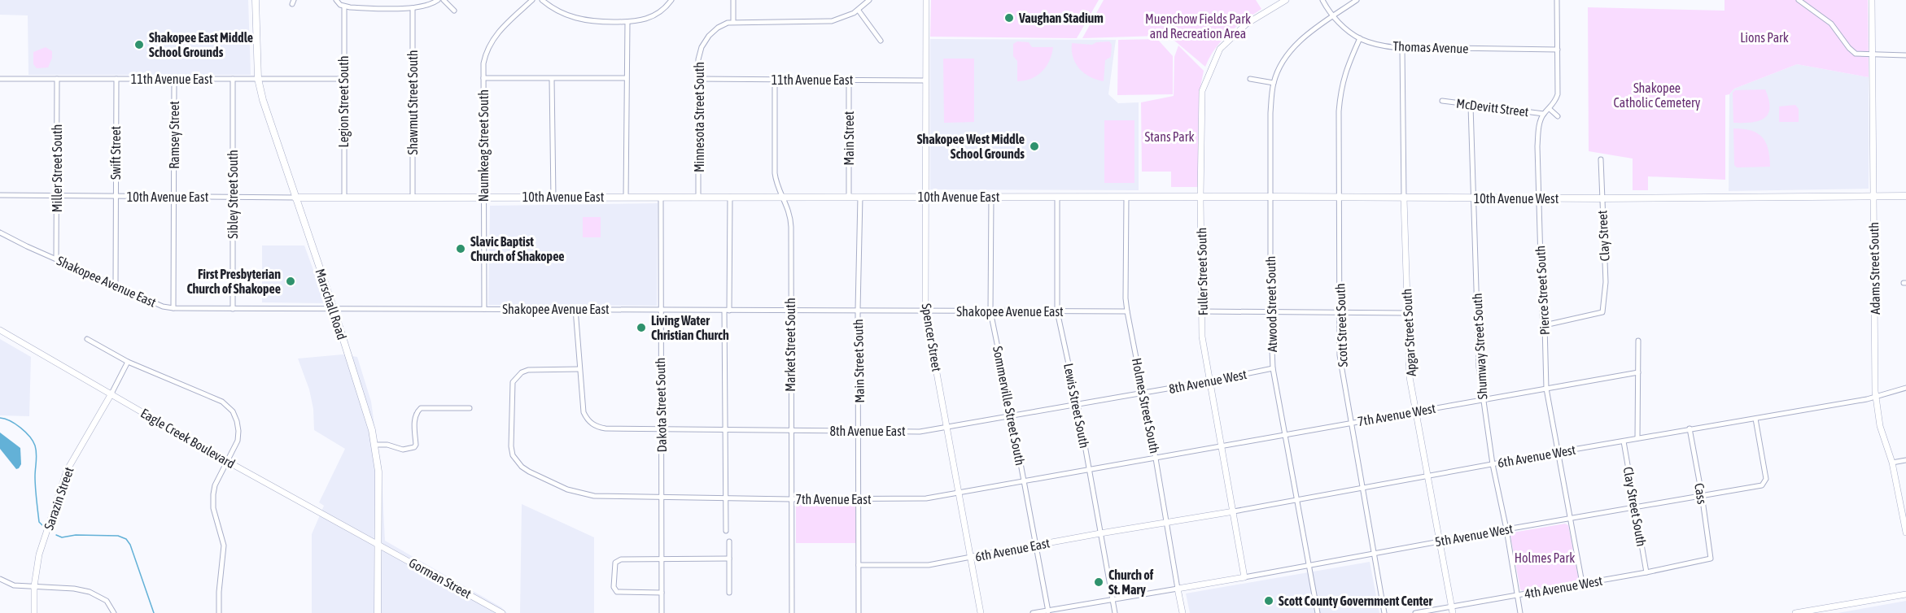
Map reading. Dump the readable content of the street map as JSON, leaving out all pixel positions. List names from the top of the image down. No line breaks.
{"streets":{"main road":["10th Avenue East","10th Avenue West","Marschall Road"],"street":["Thomas Avenue","11th Avenue East","Legion Street South","Shawmut Street South","McDevitt Street","Minnesota Street South","Ramsey Street","Main Street","Naumkeag Street South","Swift Street","Miller Street South","Sibley Street South","Clay Street","Adams Street South","Fuller Street South","Shakopee Avenue East","Pierce Street South","Atwood Street South","Scott Street South","Apgar Street South","Spencer Street","Market Street South","Shumway Street South","Main Street South","8th Avenue West","Dakota Street South","Sommerville Street South","Lewis Street South","Holmes Street South","7th Avenue West","8th Avenue East","Eagle Creek Boulevard","6th Avenue West","Cass","Sarazin Street","7th Avenue East","Clay Street South","5th Avenue West","6th Avenue East","Gorman Street","4th Avenue West"]},"crossings":[["Thomas Avenue","Atwood Street South"],["Thomas Avenue","Scott Street South"],["Thomas Avenue","Apgar Street South"],["11th Avenue East","Legion Street South"],["11th Avenue East","Minnesota Street South"],["11th Avenue East","Ramsey Street"],["11th Avenue East","Main Street"],["11th Avenue East","Swift Street"],["11th Avenue East","Miller Street South"],["11th Avenue East","Sibley Street South"],["11th Avenue East","Marschall Road"],["11th Avenue East","Spencer Street"],["11th Avenue East","Market Street South"],["Legion Street South","10th Avenue East"],["Shawmut Street South","10th Avenue East"],["McDevitt Street","Pierce Street South"],["McDevitt Street","Shumway Street South"],["Minnesota Street South","10th Avenue East"],["Ramsey Street","10th Avenue East"],["Ramsey Street","Shakopee Avenue East"],["Main Street","10th Avenue East"],["Naumkeag Street South","10th Avenue East"],["Naumkeag Street South","Shakopee Avenue East"],["Swift Street","10th Avenue East"],["Swift Street","Shakopee Avenue East"],["Miller Street South","10th Avenue East"],["Miller Street South","Shakopee Avenue East"],["Sibley Street South","10th Avenue East"],["Sibley Street South","Shakopee Avenue East"],["10th Avenue East","10th Avenue West"],["10th Avenue East","Marschall Road"],["10th Avenue East","Spencer Street"],["10th Avenue East","Market Street South"],["10th Avenue East","Main Street South"],["10th Avenue East","Dakota Street South"],["10th Avenue East","Sommerville Street South"],["10th Avenue East","Lewis Street South"],["10th Avenue East","Holmes Street South"],["10th Avenue West","Clay Street"],["10th Avenue West","Adams Street South"],["10th Avenue West","Fuller Street South"],["10th Avenue West","Pierce Street South"],["10th Avenue West","Atwood Street South"],["10th Avenue West","Scott Street South"],["10th Avenue West","Apgar Street South"],["10th Avenue West","Shumway Street South"],["10th Avenue West","Holmes Street South"],["Clay Street","Pierce Street South"],["Adams Street South","6th Avenue West"],["Fuller Street South","8th Avenue West"],["Fuller Street South","7th Avenue West"],["Fuller Street South","6th Avenue West"],["Fuller Street South","5th Avenue West"],["Shakopee Avenue East","Marschall Road"],["Shakopee Avenue East","Spencer Street"],["Shakopee Avenue East","Market Street South"],["Shakopee Avenue East","Main Street South"],["Shakopee Avenue East","Dakota Street South"],["Shakopee Avenue East","Sommerville Street South"],["Shakopee Avenue East","Lewis Street South"],["Shakopee Avenue East","Holmes Street South"],["Pierce Street South","7th Avenue West"],["Pierce Street South","6th Avenue West"],["Pierce Street South","5th Avenue West"],["Pierce Street South","4th Avenue West"],["Marschall Road","Eagle Creek Boulevard"],["Marschall Road","Gorman Street"],["Atwood Street South","8th Avenue West"],["Atwood Street South","7th Avenue West"],["Atwood Street South","6th Avenue West"],["Atwood Street South","5th Avenue West"],["Scott Street South","7th Avenue West"],["Scott Street South","6th Avenue West"],["Scott Street South","5th Avenue West"],["Apgar Street South","7th Avenue West"],["Apgar Street South","6th Avenue West"],["Apgar Street South","5th Avenue West"],["Apgar Street South","4th Avenue West"],["Spencer Street","8th Avenue East"],["Spencer Street","7th Avenue East"],["Spencer Street","6th Avenue East"],["Market Street South","8th Avenue East"],["Market Street South","7th Avenue East"],["Shumway Street South","7th Avenue West"],["Shumway Street South","6th Avenue West"],["Shumway Street South","5th Avenue West"],["Shumway Street South","4th Avenue West"],["Main Street South","8th Avenue East"],["Main Street South","7th Avenue East"],["Main Street South","6th Avenue East"],["8th Avenue West","Holmes Street South"],["8th Avenue West","8th Avenue East"],["Dakota Street South","8th Avenue East"],["Dakota Street South","7th Avenue East"],["Sommerville Street South","8th Avenue East"],["Sommerville Street South","7th Avenue East"],["Sommerville Street South","6th Avenue East"],["Lewis Street South","8th Avenue East"],["Lewis Street South","7th Avenue East"],["Lewis Street South","6th Avenue East"],["Holmes Street South","7th Avenue West"],["Holmes Street South","8th Avenue East"],["Holmes Street South","6th Avenue West"],["Holmes Street South","7th Avenue East"],["Holmes Street South","5th Avenue West"],["Holmes Street South","6th Avenue East"],["7th Avenue West","7th Avenue East"],["8th Avenue East","7th Avenue East"],["Eagle Creek Boulevard","Sarazin Street"],["Eagle Creek Boulevard","Gorman Street"],["6th Avenue West","Cass"],["6th Avenue West","Clay Street South"],["6th Avenue West","5th Avenue West"],["6th Avenue West","6th Avenue East"],["Cass","5th Avenue West"],["Cass","4th Avenue West"],["Clay Street South","5th Avenue West"],["Clay Street South","4th Avenue West"]],"parks":["Muenchow Fields Park and Recreation Area","Lions Park","Shakopee Catholic Cemetery","Stans Park","Holmes Park"],"places":["Vaughan Stadium","Shakopee East Middle School Grounds","Shakopee West Middle School Grounds","Slavic Baptist Church of Shakopee","First Presbyterian Church of Shakopee","Living Water Christian Church","Church of St. Mary","Scott County Government Center"]}
